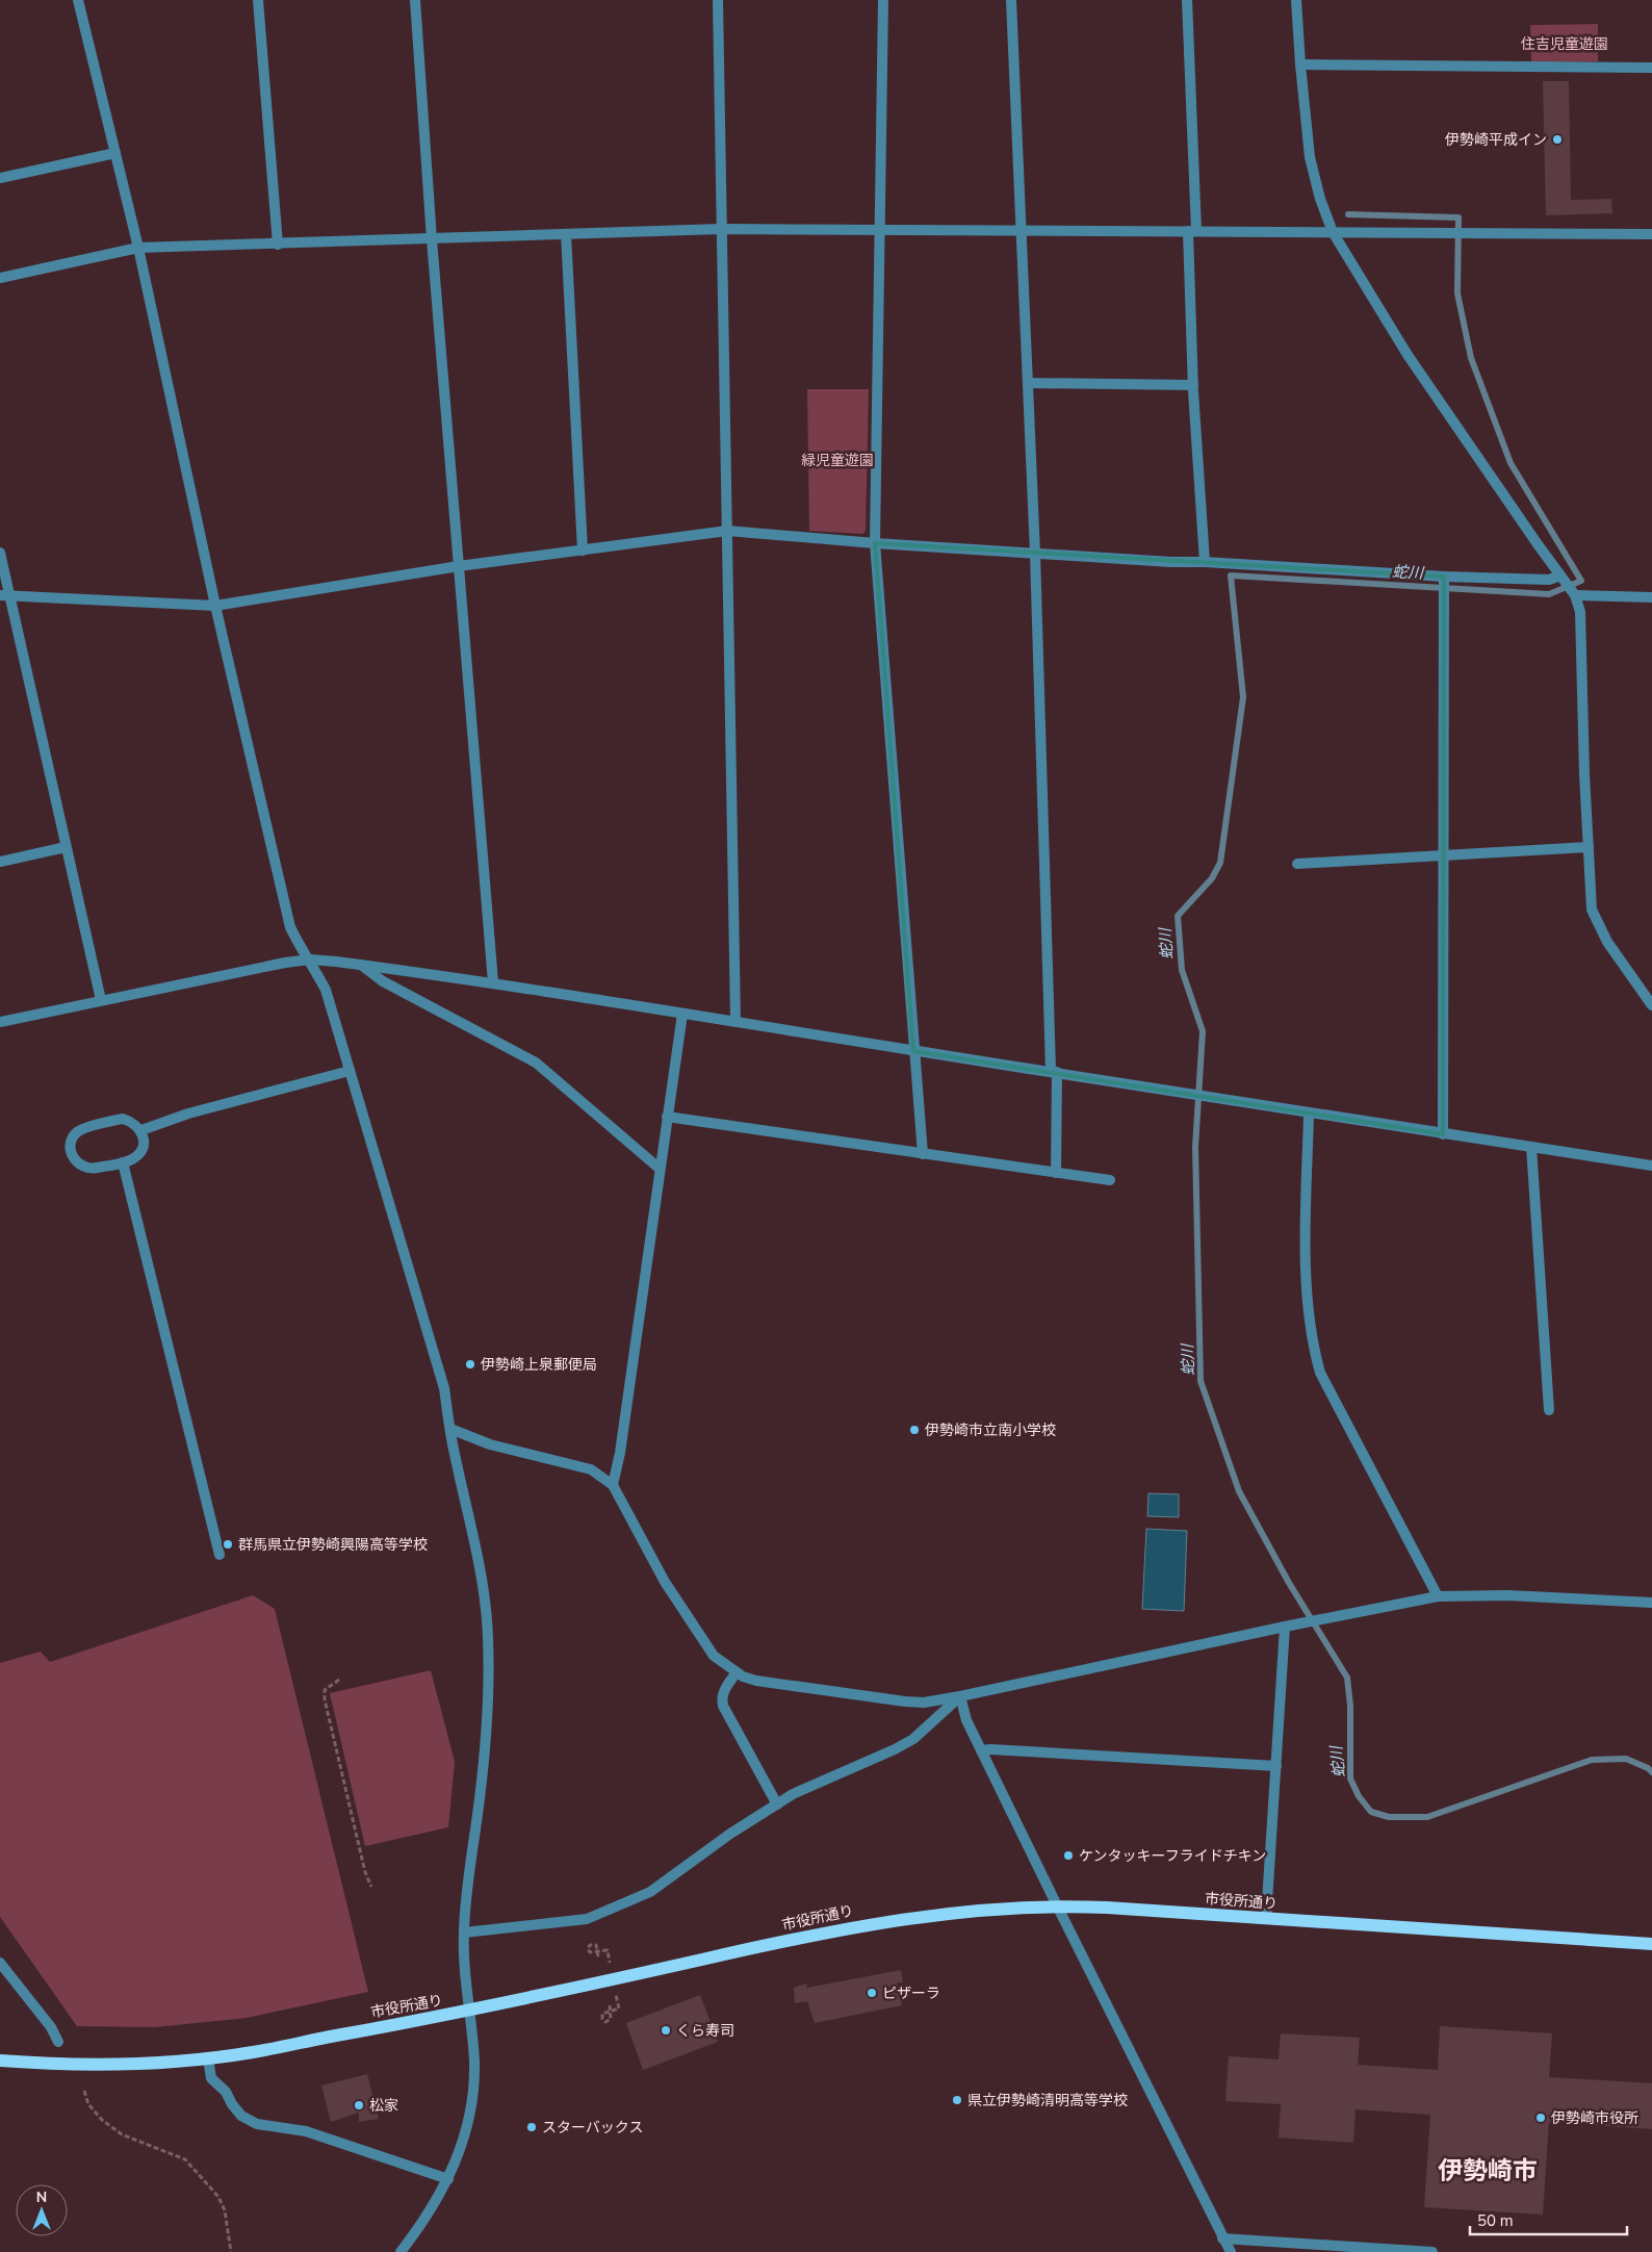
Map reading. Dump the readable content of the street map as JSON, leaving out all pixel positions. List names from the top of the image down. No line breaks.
{"streets":{"main road":["市役所通り"]},"districts":["伊勢崎市"],"water":["蛇川"],"parks":["住吉児童遊園","緑児童遊園"],"places":["伊勢崎平成イン","伊勢崎上泉郵便局","伊勢崎市立南小学校","群馬県立伊勢崎興陽高等学校","ケンタッキーフライドチキン","ピザーラ","くら寿司","県立伊勢崎清明高等学校","松家","伊勢崎市役所","スターバックス"],"scale_bar":"50 m","north":"top"}
